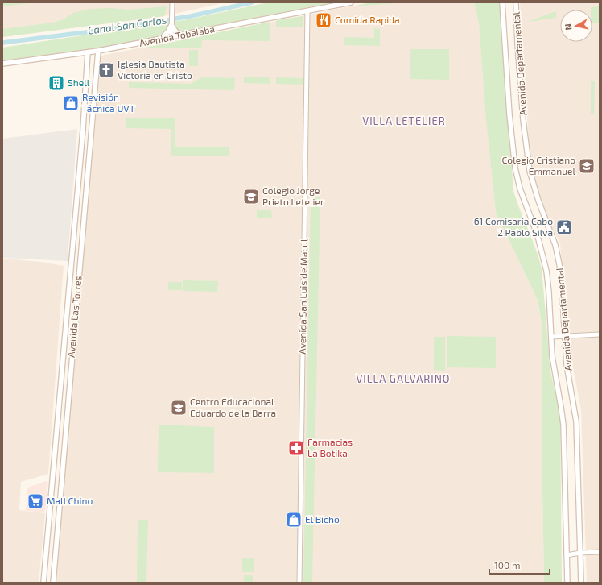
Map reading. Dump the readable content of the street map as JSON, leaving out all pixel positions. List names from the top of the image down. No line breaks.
{"streets":{"main road":["Avenida Tobalaba","Avenida Departamental","Avenida Las Torres"],"street":["Avenida San Luis de Macul"]},"crossings":[["Avenida Tobalaba","Avenida San Luis de Macul"],["Avenida Tobalaba","Avenida Las Torres"]],"districts":["VILLA LETELIER","VILLA GALVARINO"],"water":["Canal San Carlos"],"places":{"restaurant":["Comida Rapida"],"church":["Iglesia Bautista Victoria en Cristo"],"building":["Shell"],"shop":["Revisión Tácnica UVT","El Bicho"],"school or university":["Colegio Cristiano Emmanuel","Colegio Jorge Prieto Letelier","Centro Educacional Eduardo de la Barra"],"public building":["61 Comisaría Cabo 2 Pablo Silva"],"pharmacy":["Farmacias La Botika"],"supermarket":["Mall Chino"]},"scale_bar":"100 m","north":"left"}
